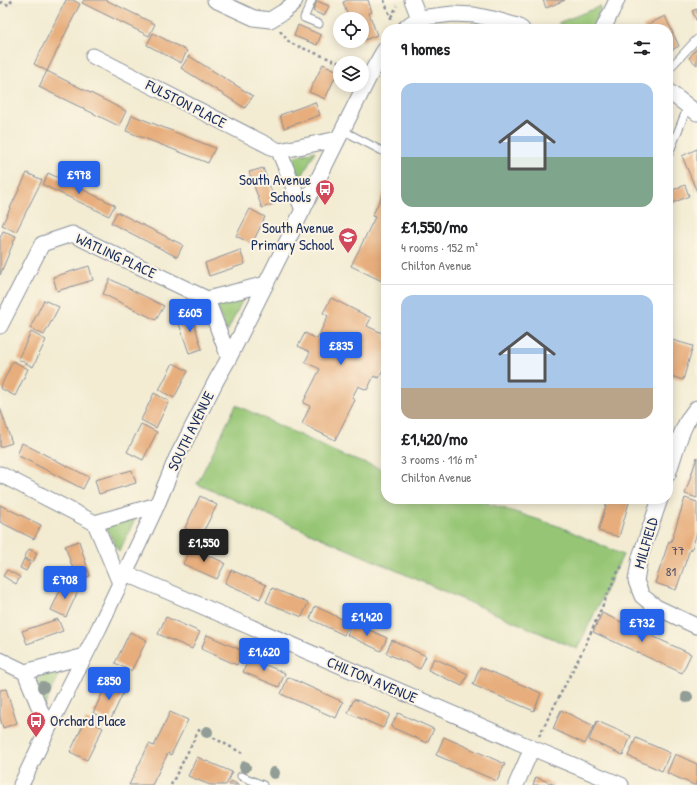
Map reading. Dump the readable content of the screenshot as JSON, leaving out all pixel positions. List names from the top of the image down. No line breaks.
{"streets":{"street":["FULSTON PLACE","WATLING PLACE","SOUTH AVENUE","MILLFIELD","CHILTON AVENUE"]},"crossings":[["SOUTH AVENUE","CHILTON AVENUE"]],"places":{"bus stop":["South Avenue Schools","Orchard Place"],"school or university":["South Avenue Primary School"]},"house_numbers":["77","81"],"page":{"heading":"9 homes","list":[{"name":"£1,550/mo","note":"4 rooms · 152 m² · Chilton Avenue"},{"name":"£1,420/mo","note":"3 rooms · 116 m² · Chilton Avenue"}],"price":["£978","£605","£835","£1,550","£708","£1,420","£732","£1,620","£850"]}}
